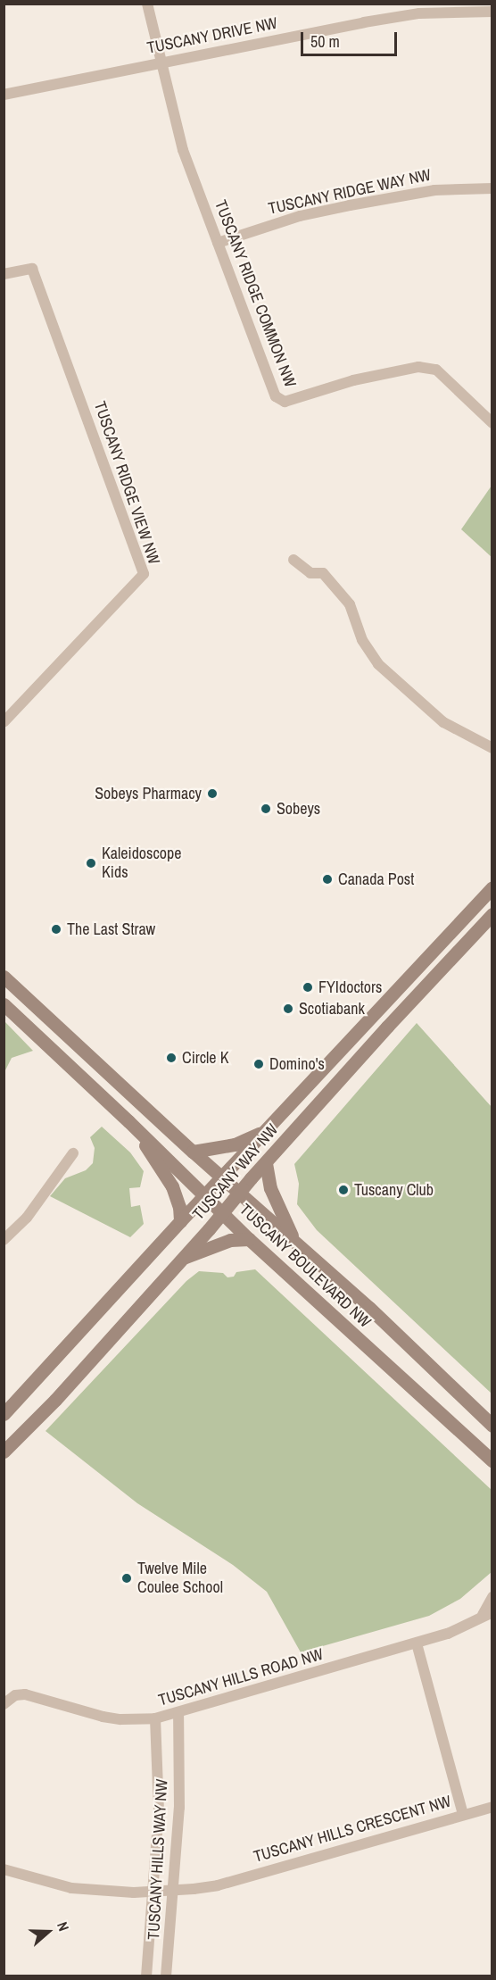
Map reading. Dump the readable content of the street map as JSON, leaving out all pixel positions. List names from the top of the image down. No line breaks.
{"streets":{"street":["TUSCANY DRIVE NW","TUSCANY RIDGE WAY NW","TUSCANY RIDGE COMMON NW","TUSCANY RIDGE VIEW NW","TUSCANY WAY NW","TUSCANY BOULEVARD NW","TUSCANY HILLS ROAD NW","TUSCANY HILLS CRESCENT NW","TUSCANY HILLS WAY NW"]},"crossings":[["TUSCANY DRIVE NW","TUSCANY RIDGE COMMON NW"],["TUSCANY RIDGE WAY NW","TUSCANY RIDGE COMMON NW"],["TUSCANY WAY NW","TUSCANY BOULEVARD NW"],["TUSCANY HILLS ROAD NW","TUSCANY HILLS CRESCENT NW"],["TUSCANY HILLS ROAD NW","TUSCANY HILLS WAY NW"],["TUSCANY HILLS CRESCENT NW","TUSCANY HILLS WAY NW"]],"places":["Sobeys Pharmacy","Sobeys","Kaleidoscope Kids","Canada Post","The Last Straw","FYIdoctors","Scotiabank","Circle K","Domino's","Tuscany Club","Twelve Mile Coulee School"],"scale_bar":"50 m","north":"right"}
